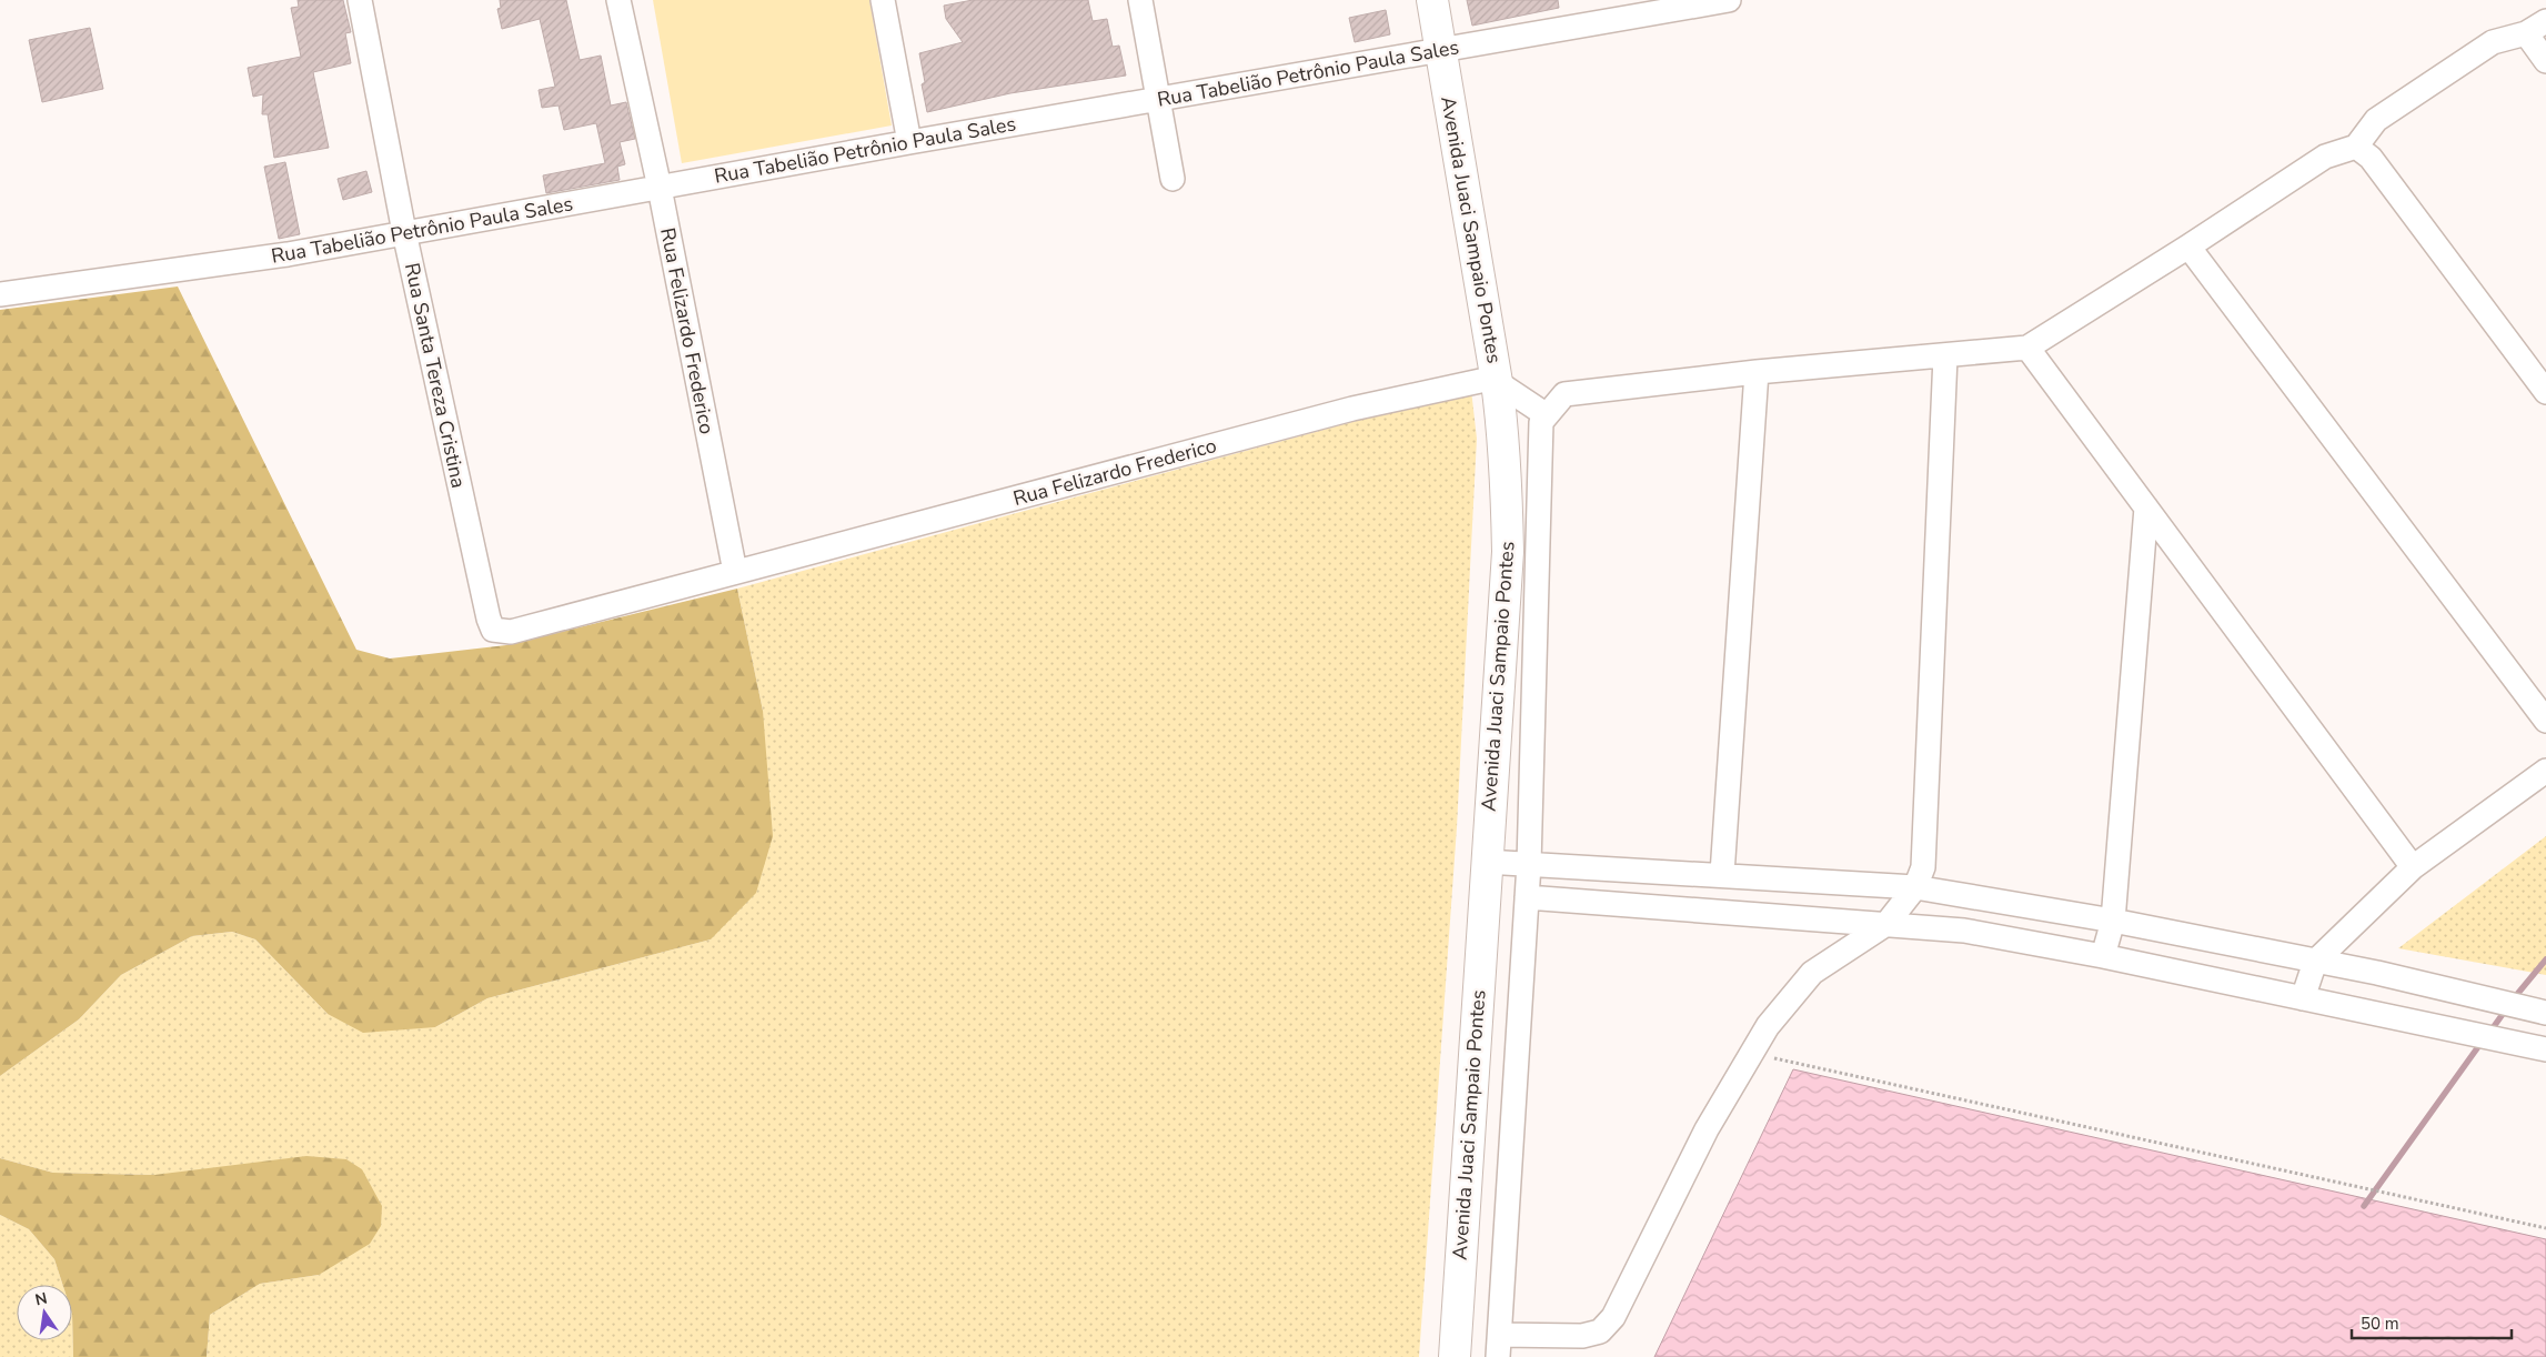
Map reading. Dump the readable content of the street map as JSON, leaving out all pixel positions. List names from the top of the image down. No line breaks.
{"streets":{"main road":["Avenida Juaci Sampaio Pontes"],"street":["Rua Tabelião Petrônio Paula Sales","Rua Felizardo Frederico","Rua Santa Tereza Cristina"]},"crossings":[["Rua Tabelião Petrônio Paula Sales","Avenida Juaci Sampaio Pontes"],["Rua Tabelião Petrônio Paula Sales","Rua Felizardo Frederico"],["Rua Tabelião Petrônio Paula Sales","Rua Santa Tereza Cristina"],["Avenida Juaci Sampaio Pontes","Rua Felizardo Frederico"],["Rua Felizardo Frederico","Rua Santa Tereza Cristina"]],"scale_bar":"50 m","north":"top"}
